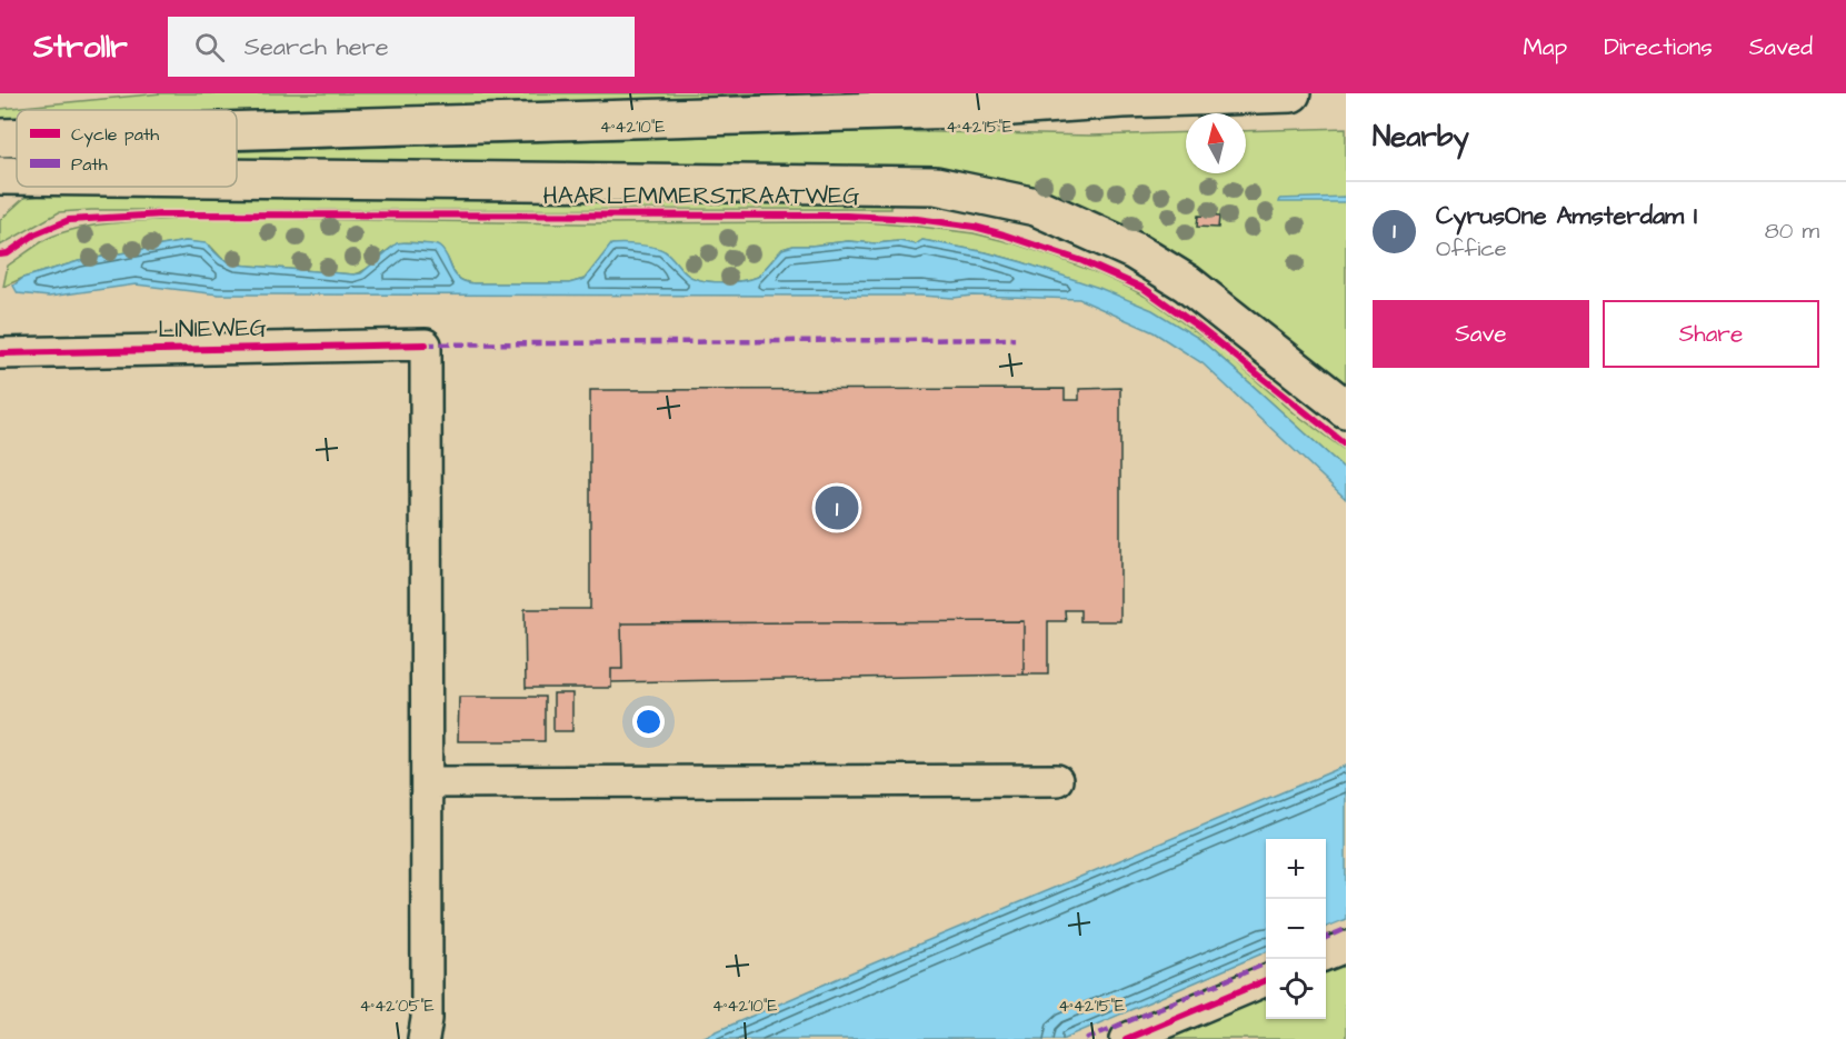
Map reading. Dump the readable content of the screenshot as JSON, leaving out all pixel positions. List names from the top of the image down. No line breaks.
{"streets":{"main road":["HAARLEMMERSTRAATWEG"],"street":["LINIEWEG"]},"legend":["Cycle path","Path"],"north":"top","page":{"header":"Strollr","search":"Search here","nav":["Map","Directions","Saved"],"heading":"Nearby","list":[{"mark":"1","name":"CyrusOne Amsterdam I","note":"Office","value":"80 m"}],"buttons":["Save","Share"],"pins":"1","map_buttons":["+","−"]},"coordinates":["4°42'10\"E","4°42'15\"E","4°42'05\"E"]}
